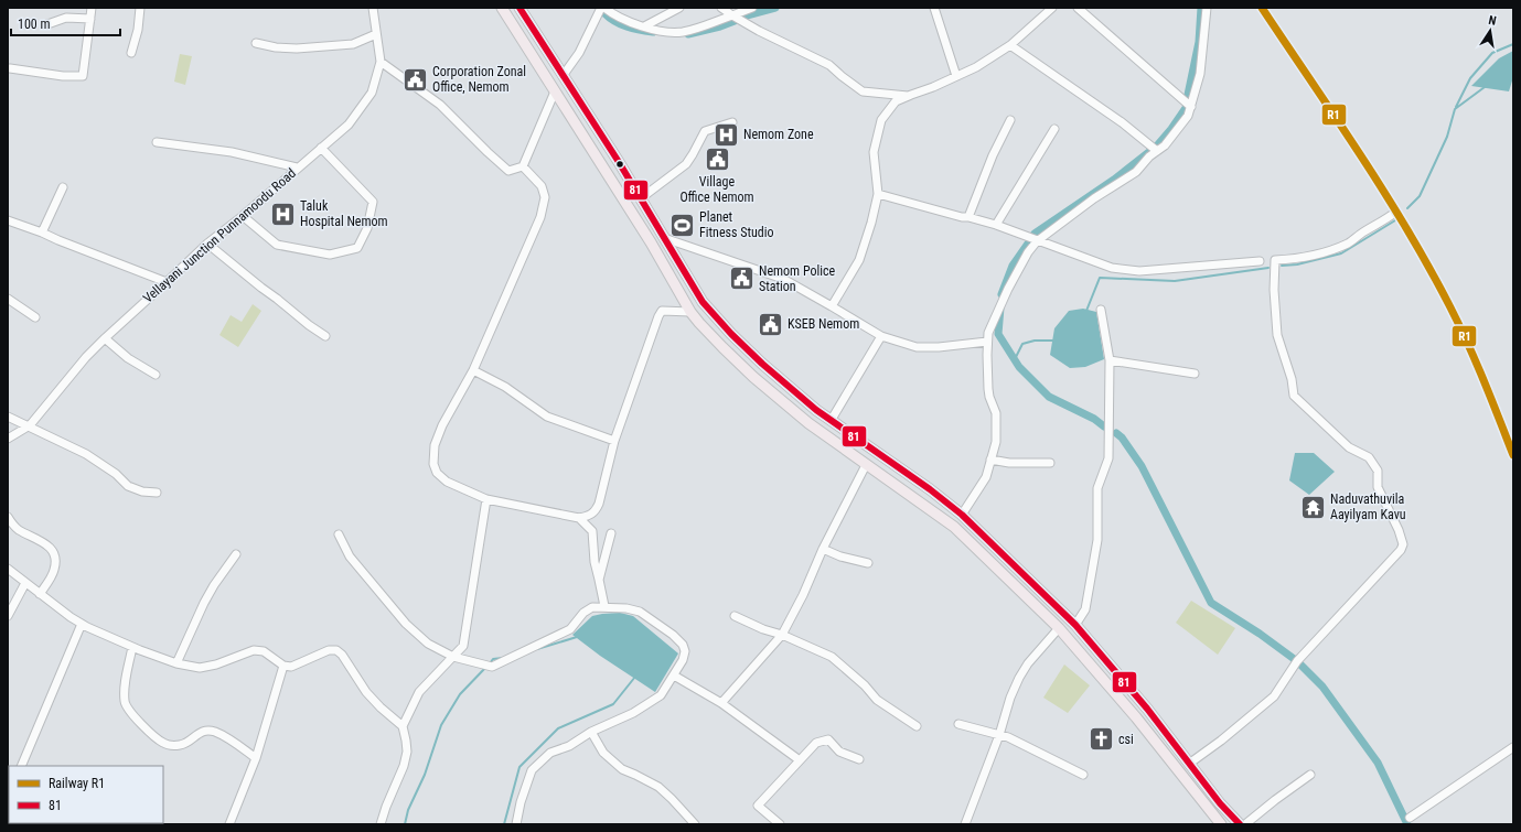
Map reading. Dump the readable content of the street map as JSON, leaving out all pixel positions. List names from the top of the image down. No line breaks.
{"streets":{"street":["Vellayani Junction Punnamoodu Road"]},"places":{"public building":["Corporation Zonal Office, Nemom","Village Office Nemom","Nemom Police Station","KSEB Nemom"],"hospital":["Nemom Zone","Taluk Hospital Nemom"],"sports":["Planet Fitness Studio"],"temple":["Naduvathuvila Aayilyam Kavu"],"church":["csi"]},"lines":["rail line R1","transit line 81"],"legend":["Railway R1","81"],"scale_bar":"100 m","north":"top"}
